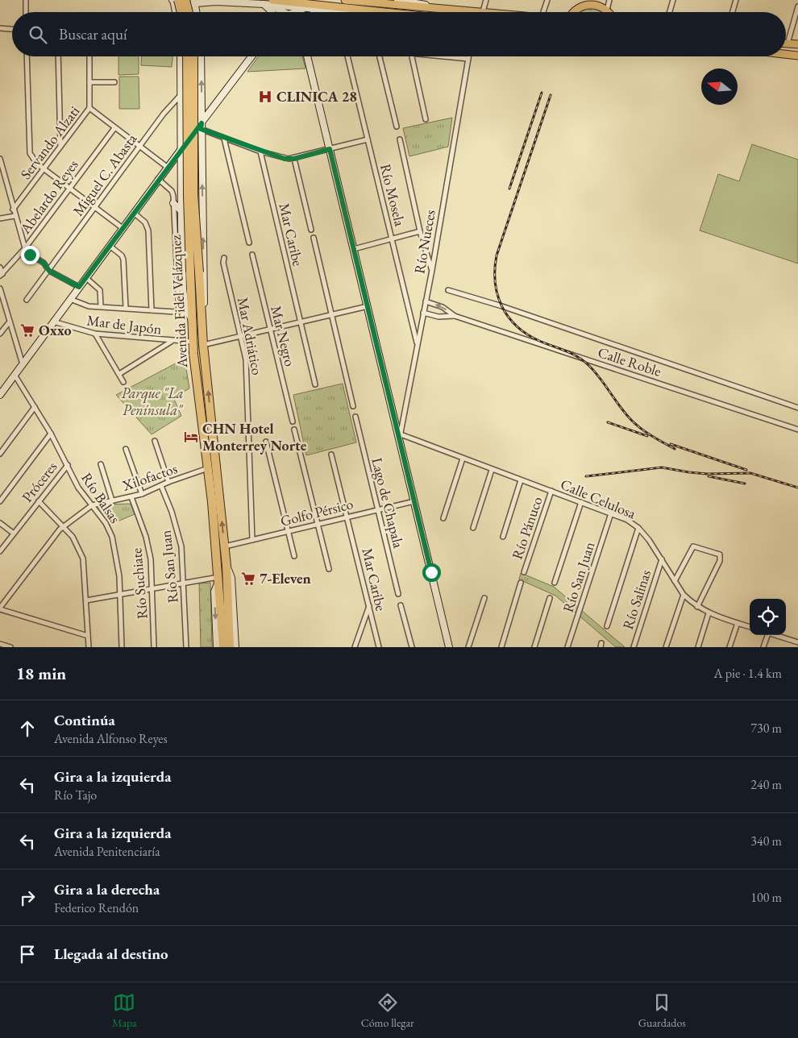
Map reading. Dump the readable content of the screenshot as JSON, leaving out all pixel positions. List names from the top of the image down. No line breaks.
{"streets":{"highway":["Avenida Fidel Velázquez"],"street":["Servando Alzati","Miguel C. Abasta","Río Mosela","Abelardo Reyes","Mar Caribe","Río Nueces","Mar de Japón","Mar Adriático","Mar Negro","Calle Roble","Xilofactos","Próceres","Río Balsas","Calle Celulosa","Lago de Chapala","Golfo Pérsico","Río Pánuco","Río San Juan","Río Suchiate","Río Salinas"]},"crossings":[["Río Mosela","Río Nueces"],["Mar Caribe","Golfo Pérsico"],["Río Nueces","Calle Roble"],["Río Nueces","Calle Celulosa"],["Avenida Fidel Velázquez","Mar de Japón"],["Avenida Fidel Velázquez","Xilofactos"],["Avenida Fidel Velázquez","Golfo Pérsico"],["Mar Adriático","Golfo Pérsico"],["Xilofactos","Río Balsas"],["Xilofactos","Río San Juan"],["Xilofactos","Río Suchiate"],["Próceres","Río Balsas"],["Calle Celulosa","Río Pánuco"],["Calle Celulosa","Río San Juan"],["Calle Celulosa","Río Salinas"],["Lago de Chapala","Golfo Pérsico"]],"parks":["Parque \"La Península\""],"places":{"hospital":["CLINICA 28"],"supermarket":["Oxxo","7-Eleven"],"hotel":["CHN Hotel Monterrey Norte"]},"north":"left","page":{"search":"Buscar aquí","heading":["18 min","A pie · 1.4 km"],"list":[["Continúa","Avenida Alfonso Reyes","730 m"],["Gira a la izquierda","Río Tajo","240 m"],["Gira a la izquierda","Avenida Penitenciaría","340 m"],["Gira a la derecha","Federico Rendón","100 m"],"Llegada al destino"],"nav":["Mapa","Cómo llegar","Guardados"]}}
